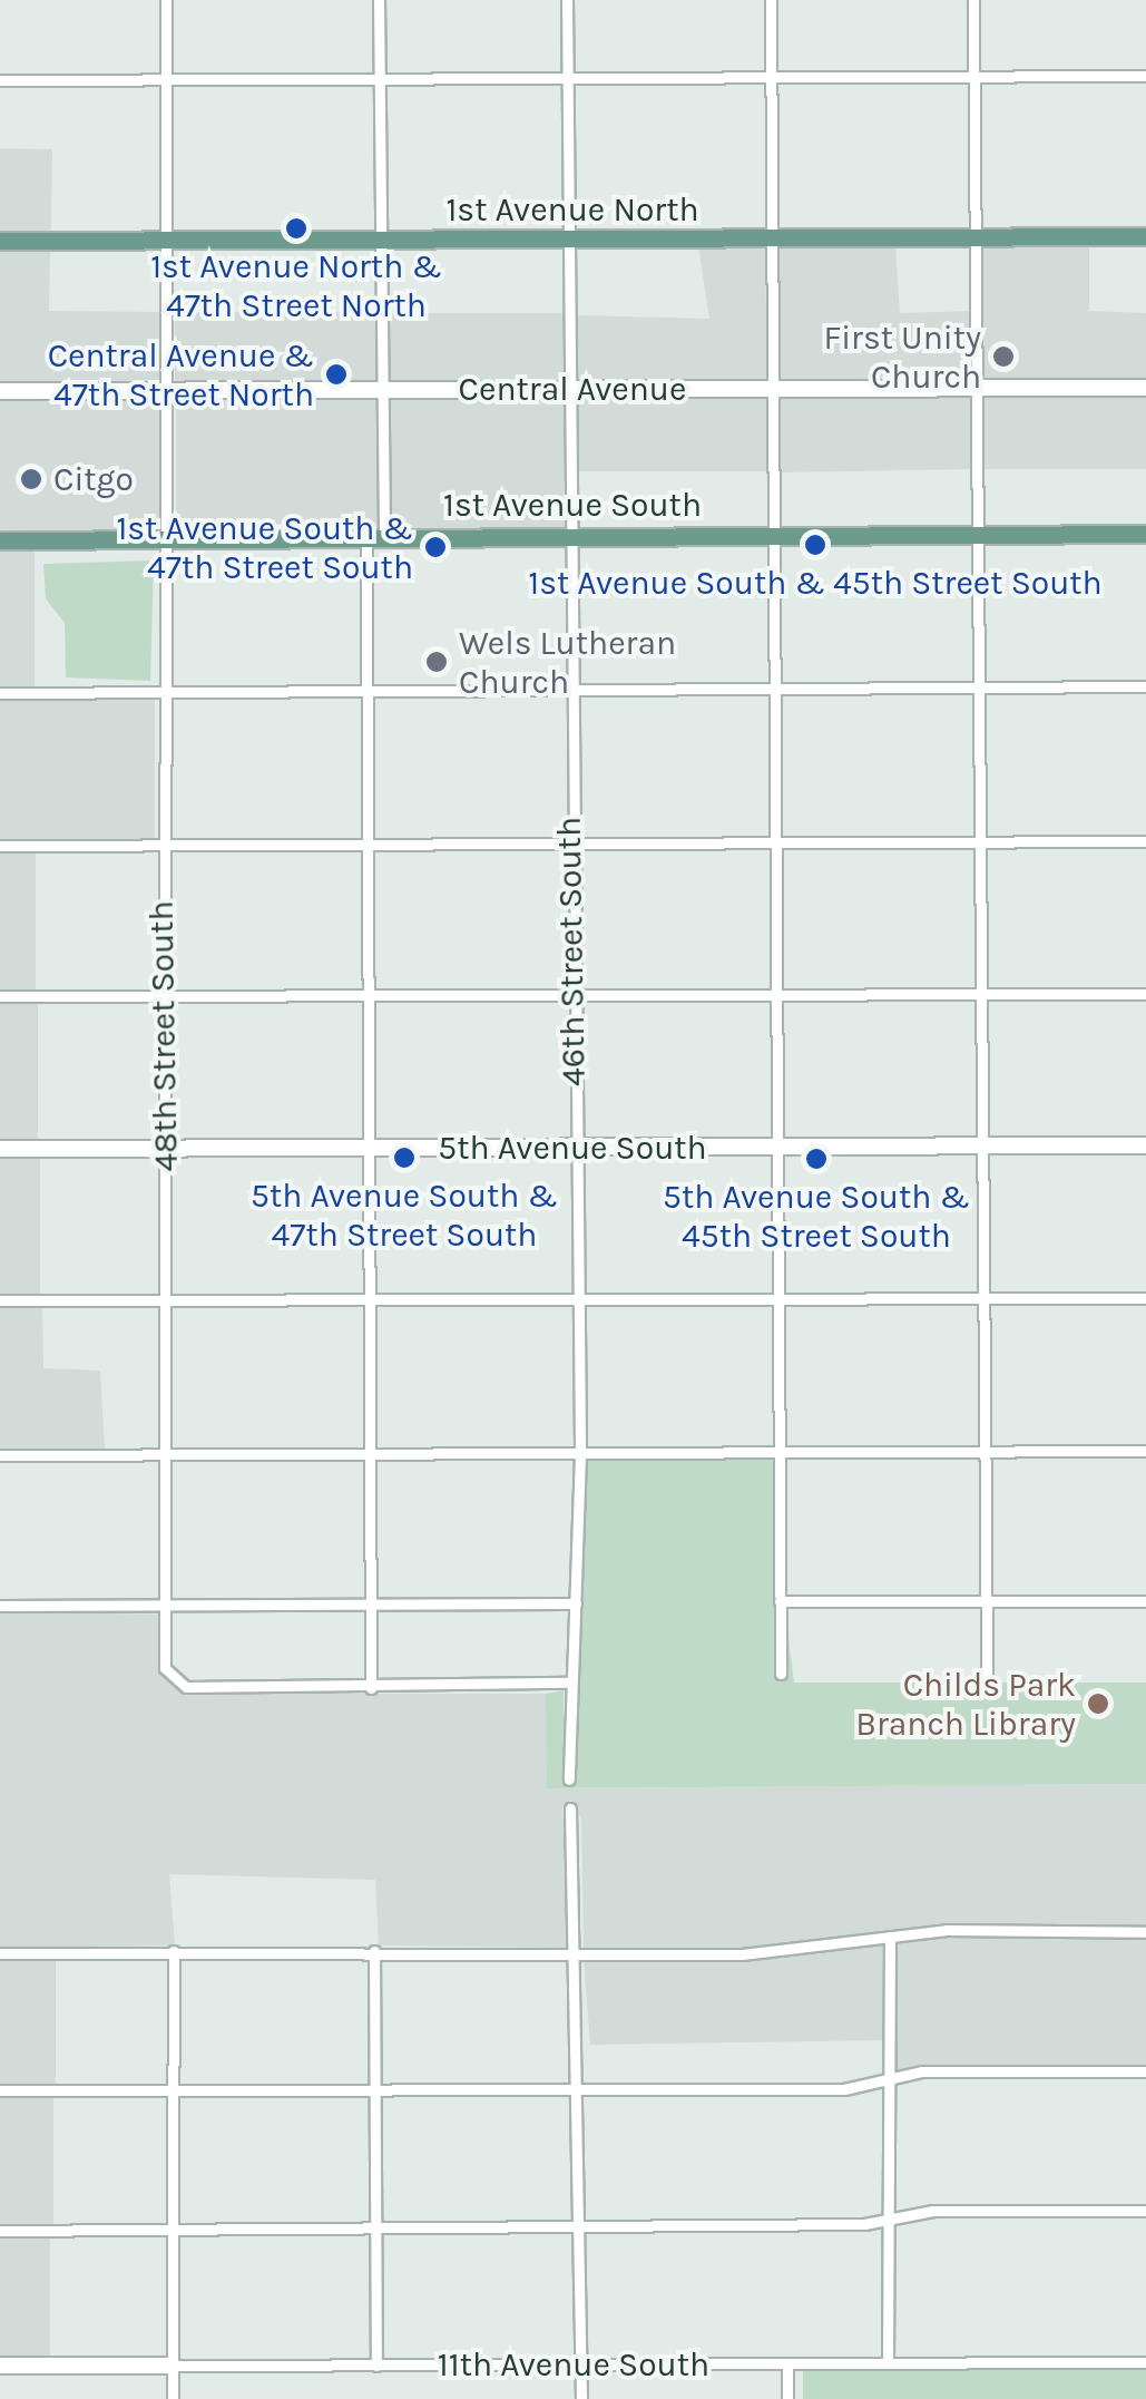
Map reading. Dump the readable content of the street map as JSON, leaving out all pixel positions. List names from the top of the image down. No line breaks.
{"streets":{"main road":["1st Avenue North","1st Avenue South"],"street":["Central Avenue","46th Street South","48th Street South","5th Avenue South","11th Avenue South"]},"crossings":[["1st Avenue North","46th Street South"],["1st Avenue North","48th Street South"],["Central Avenue","46th Street South"],["Central Avenue","48th Street South"],["1st Avenue South","46th Street South"],["1st Avenue South","48th Street South"],["46th Street South","5th Avenue South"],["48th Street South","5th Avenue South"]],"places":["1st Avenue North & 47th Street North","First Unity Church","Central Avenue & 47th Street North","Citgo","1st Avenue South & 45th Street South","1st Avenue South & 47th Street South","Wels Lutheran Church","5th Avenue South & 47th Street South","5th Avenue South & 45th Street South","Childs Park Branch Library"]}
